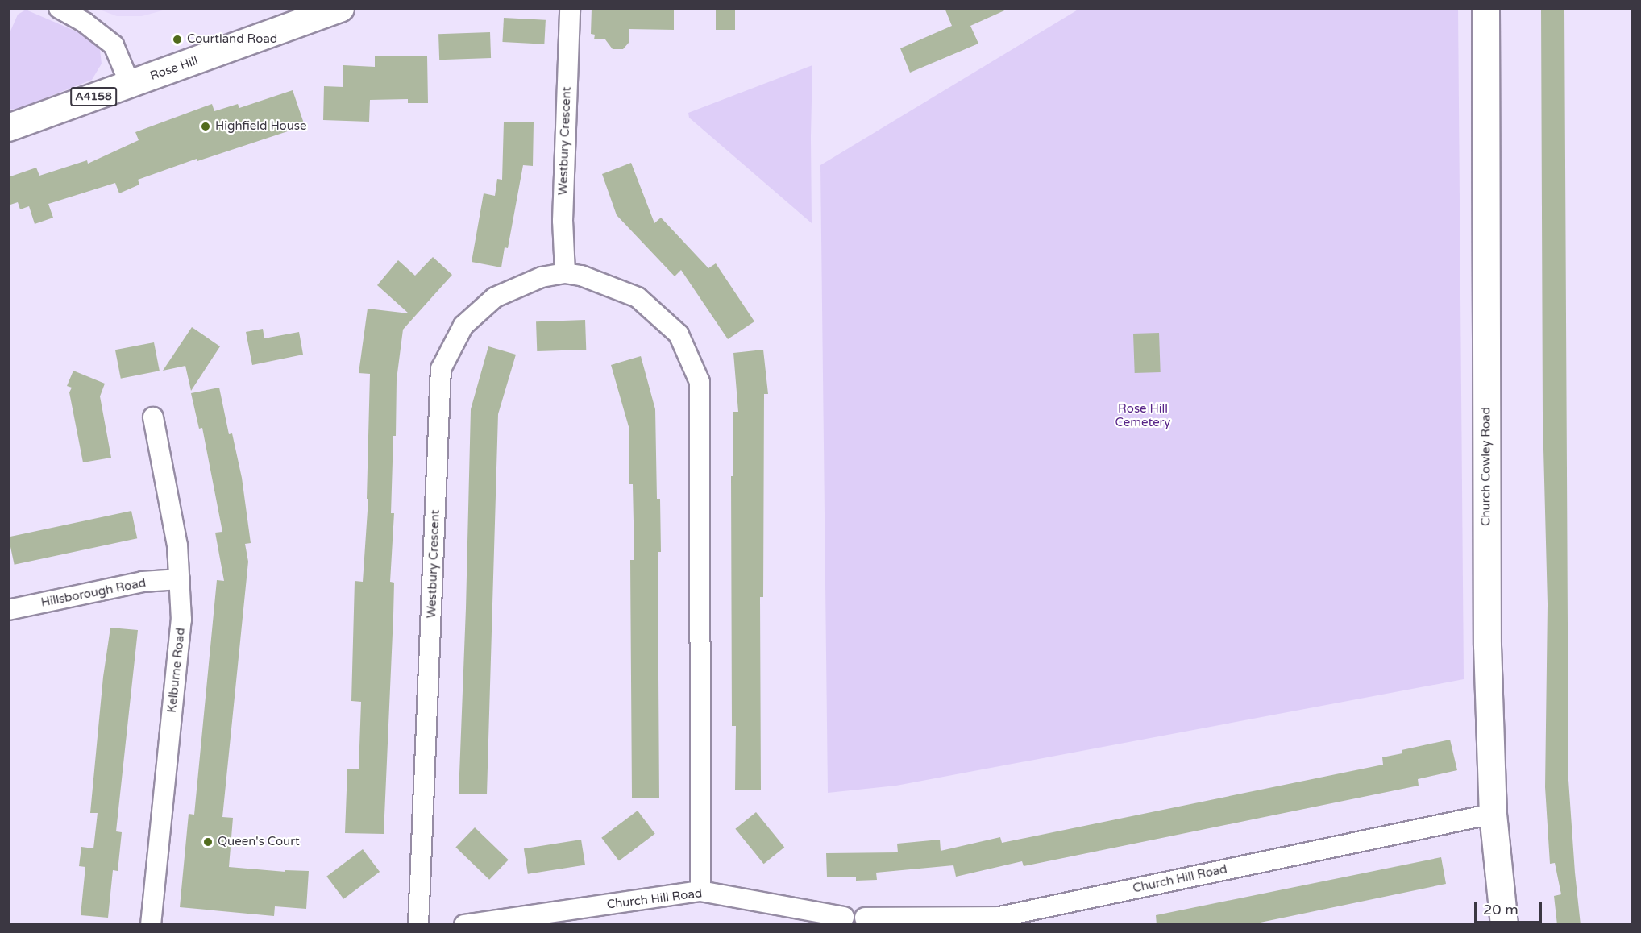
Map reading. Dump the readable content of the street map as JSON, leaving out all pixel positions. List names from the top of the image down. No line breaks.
{"streets":{"main road":["Rose Hill","A4158","Church Cowley Road"],"street":["Westbury Crescent","Hillsborough Road","Kelburne Road","Church Hill Road"]},"crossings":[["Westbury Crescent","Church Hill Road"],["Church Cowley Road","Church Hill Road"],["Hillsborough Road","Kelburne Road"]],"parks":["Rose Hill Cemetery"],"places":["Courtland Road","Highfield House","Queen's Court"],"scale_bar":"20 m"}
